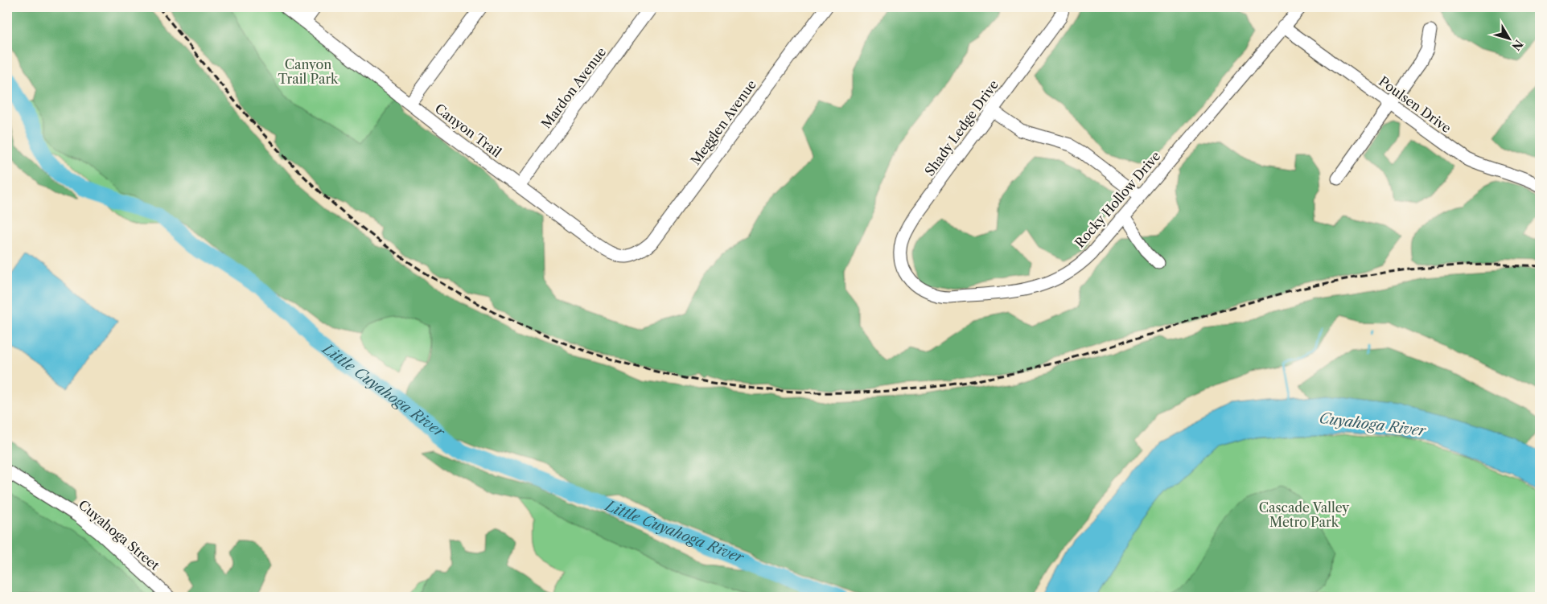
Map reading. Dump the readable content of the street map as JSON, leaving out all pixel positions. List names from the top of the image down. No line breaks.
{"streets":{"street":["Mardon Avenue","Poulsen Drive","Megglen Avenue","Shady Ledge Drive","Canyon Trail","Rocky Hollow Drive","Cuyahoga Street"]},"crossings":[["Mardon Avenue","Canyon Trail"],["Poulsen Drive","Rocky Hollow Drive"],["Megglen Avenue","Canyon Trail"],["Shady Ledge Drive","Rocky Hollow Drive"]],"water":["Little Cuyahoga River","Cuyahoga River"],"parks":["Canyon Trail Park","Cascade Valley Metro Park"],"north":"bottom right"}
